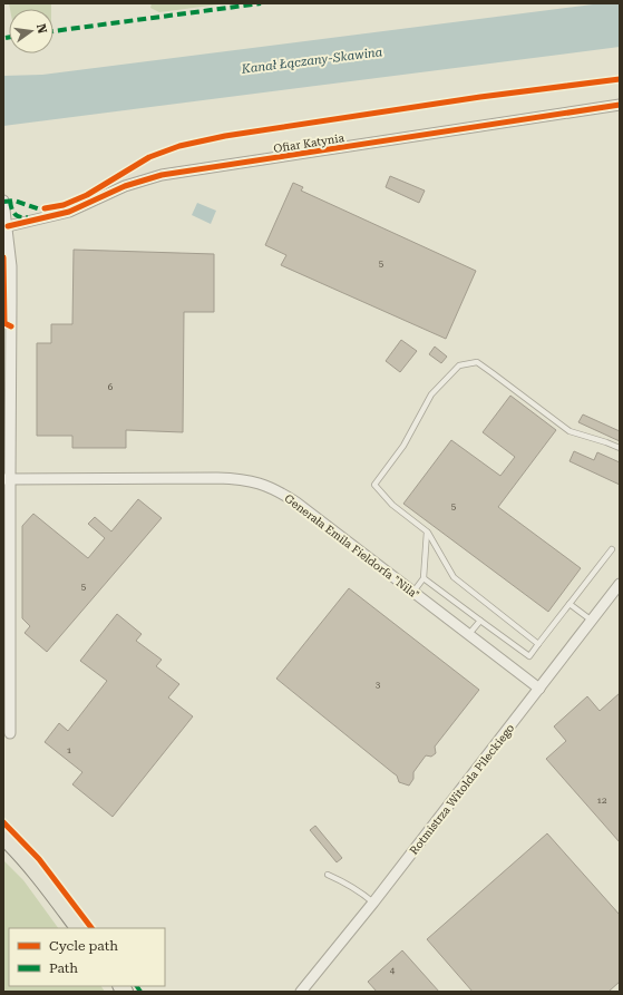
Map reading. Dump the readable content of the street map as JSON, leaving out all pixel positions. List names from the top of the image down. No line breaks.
{"streets":{"street":["Ofiar Katynia","Generała Emila Fieldorfa \"Nila\"","Rotmistrza Witolda Pileckiego"]},"crossings":[["Generała Emila Fieldorfa \"Nila\"","Rotmistrza Witolda Pileckiego"]],"water":["Kanał Łączany-Skawina"],"house_numbers":["5","6","5","5","3","1","12","4"],"legend":["Cycle path","Path"],"north":"right"}
